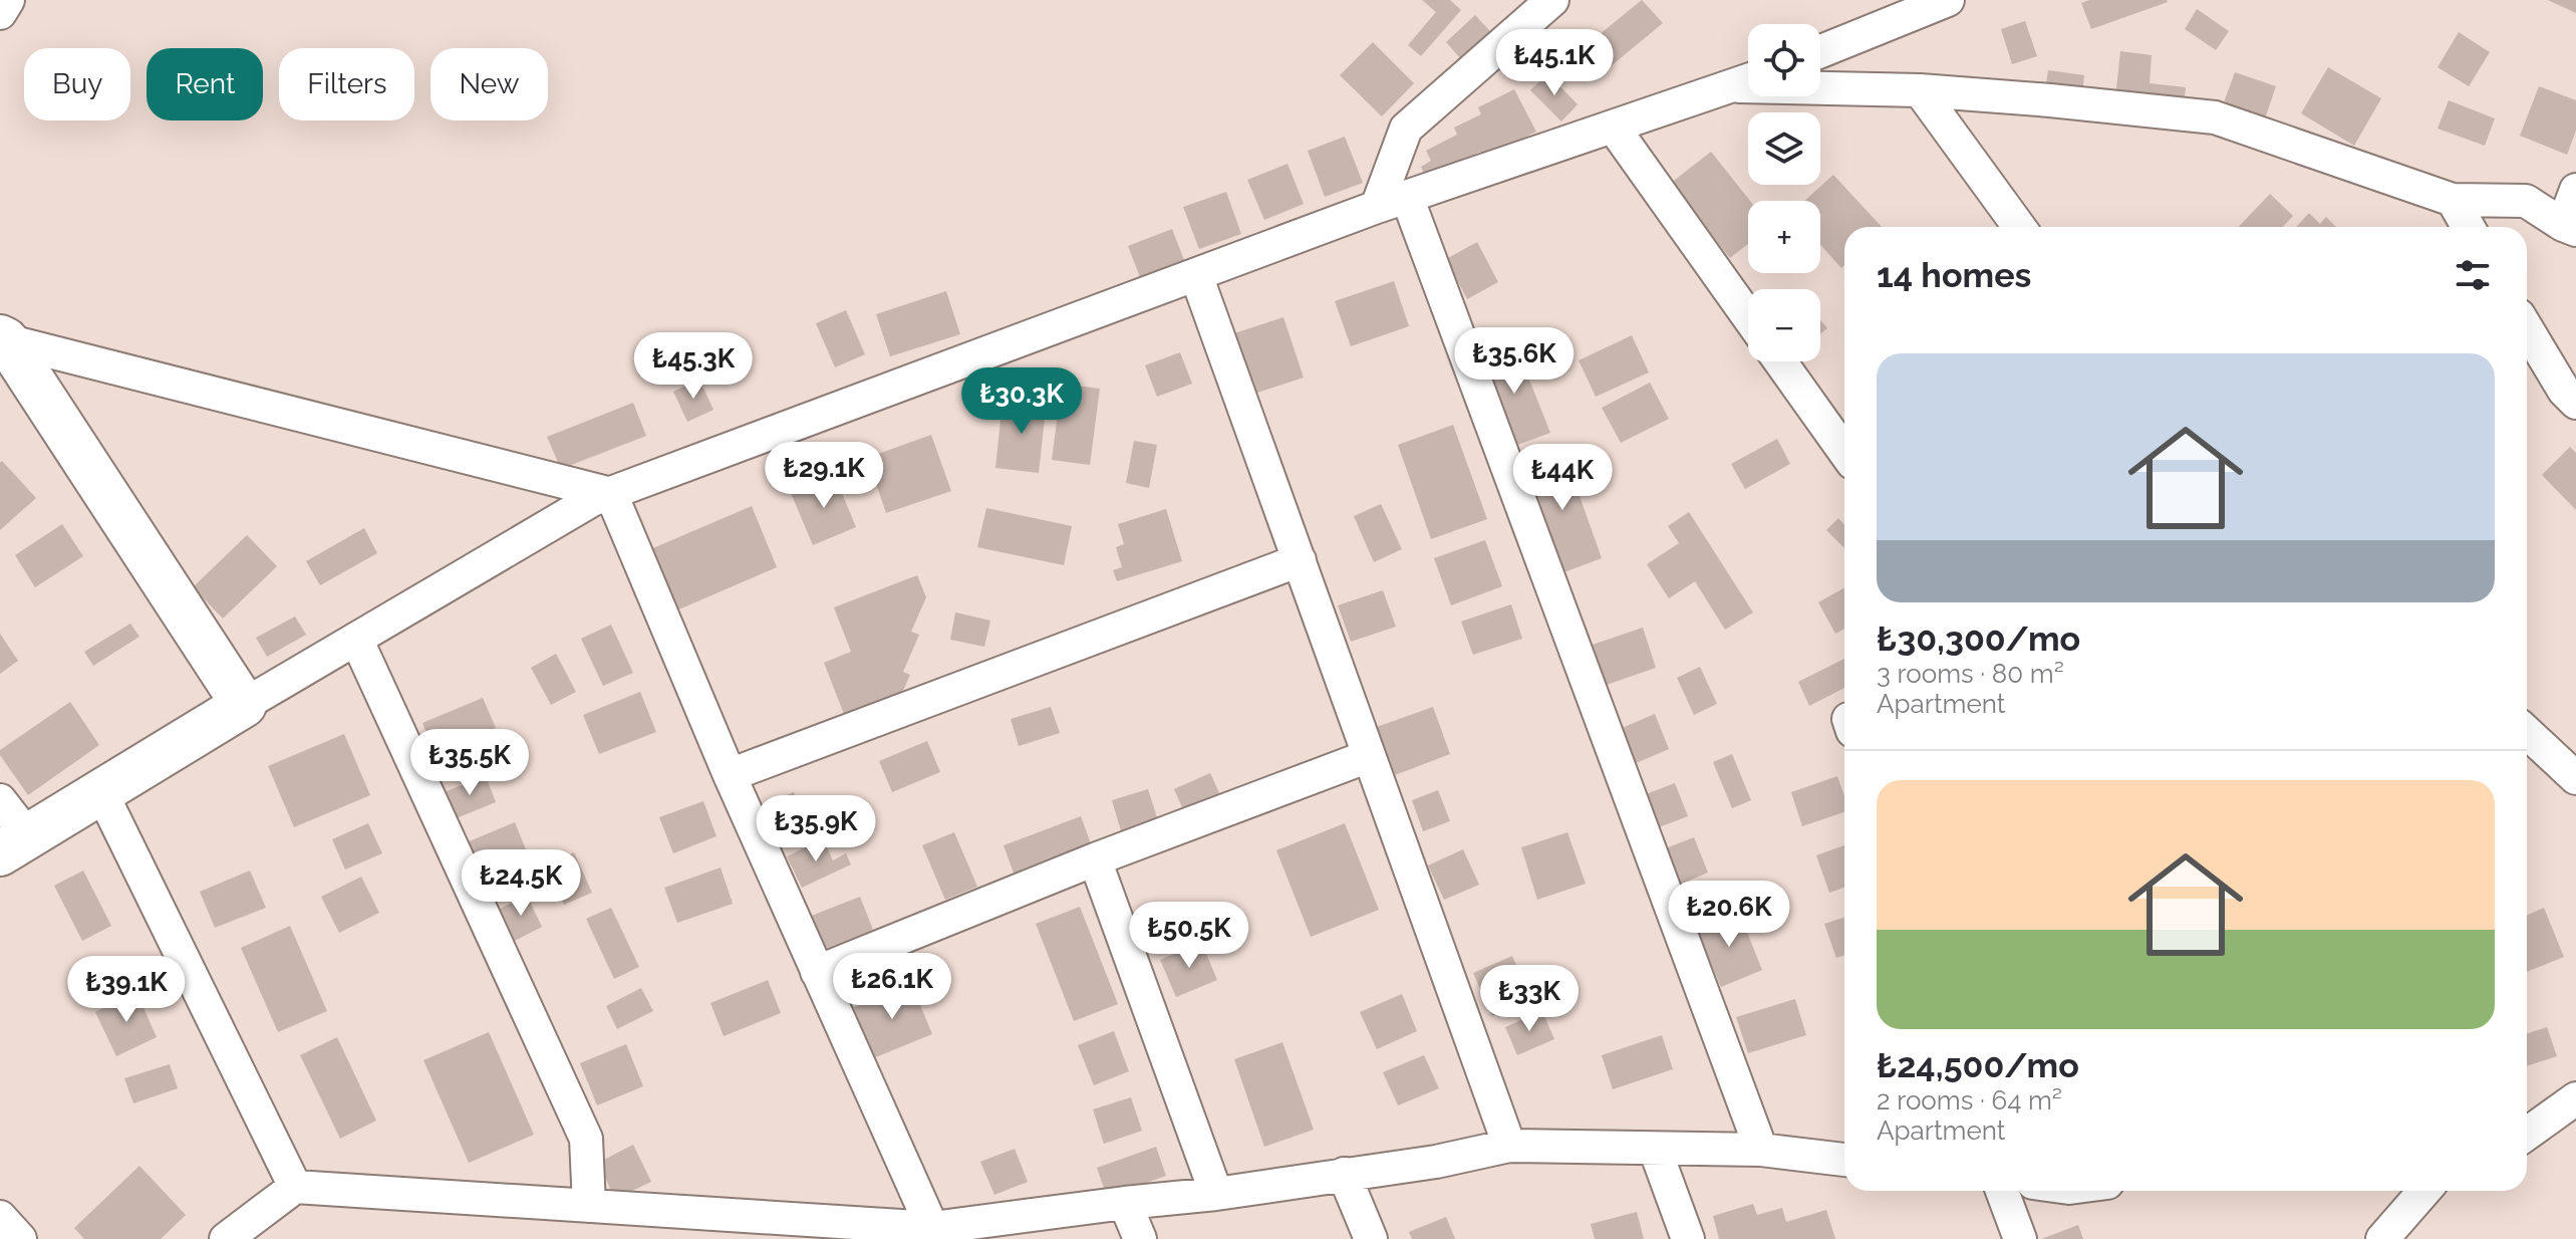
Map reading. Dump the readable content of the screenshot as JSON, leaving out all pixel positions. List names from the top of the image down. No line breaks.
{"page":{"map_buttons":["+","−"],"price":["₺45.1K","₺35.6K","₺45.3K","₺30.3K","₺29.1K","₺44K","₺35.5K","₺35.9K","₺24.5K","₺20.6K","₺50.5K","₺26.1K","₺39.1K","₺33K"],"chip":["Buy","Rent","Filters","New"],"heading":"14 homes","list":[{"name":"₺30,300/mo","note":"3 rooms · 80 m² · Apartment"},{"name":"₺24,500/mo","note":"2 rooms · 64 m² · Apartment"}]}}
